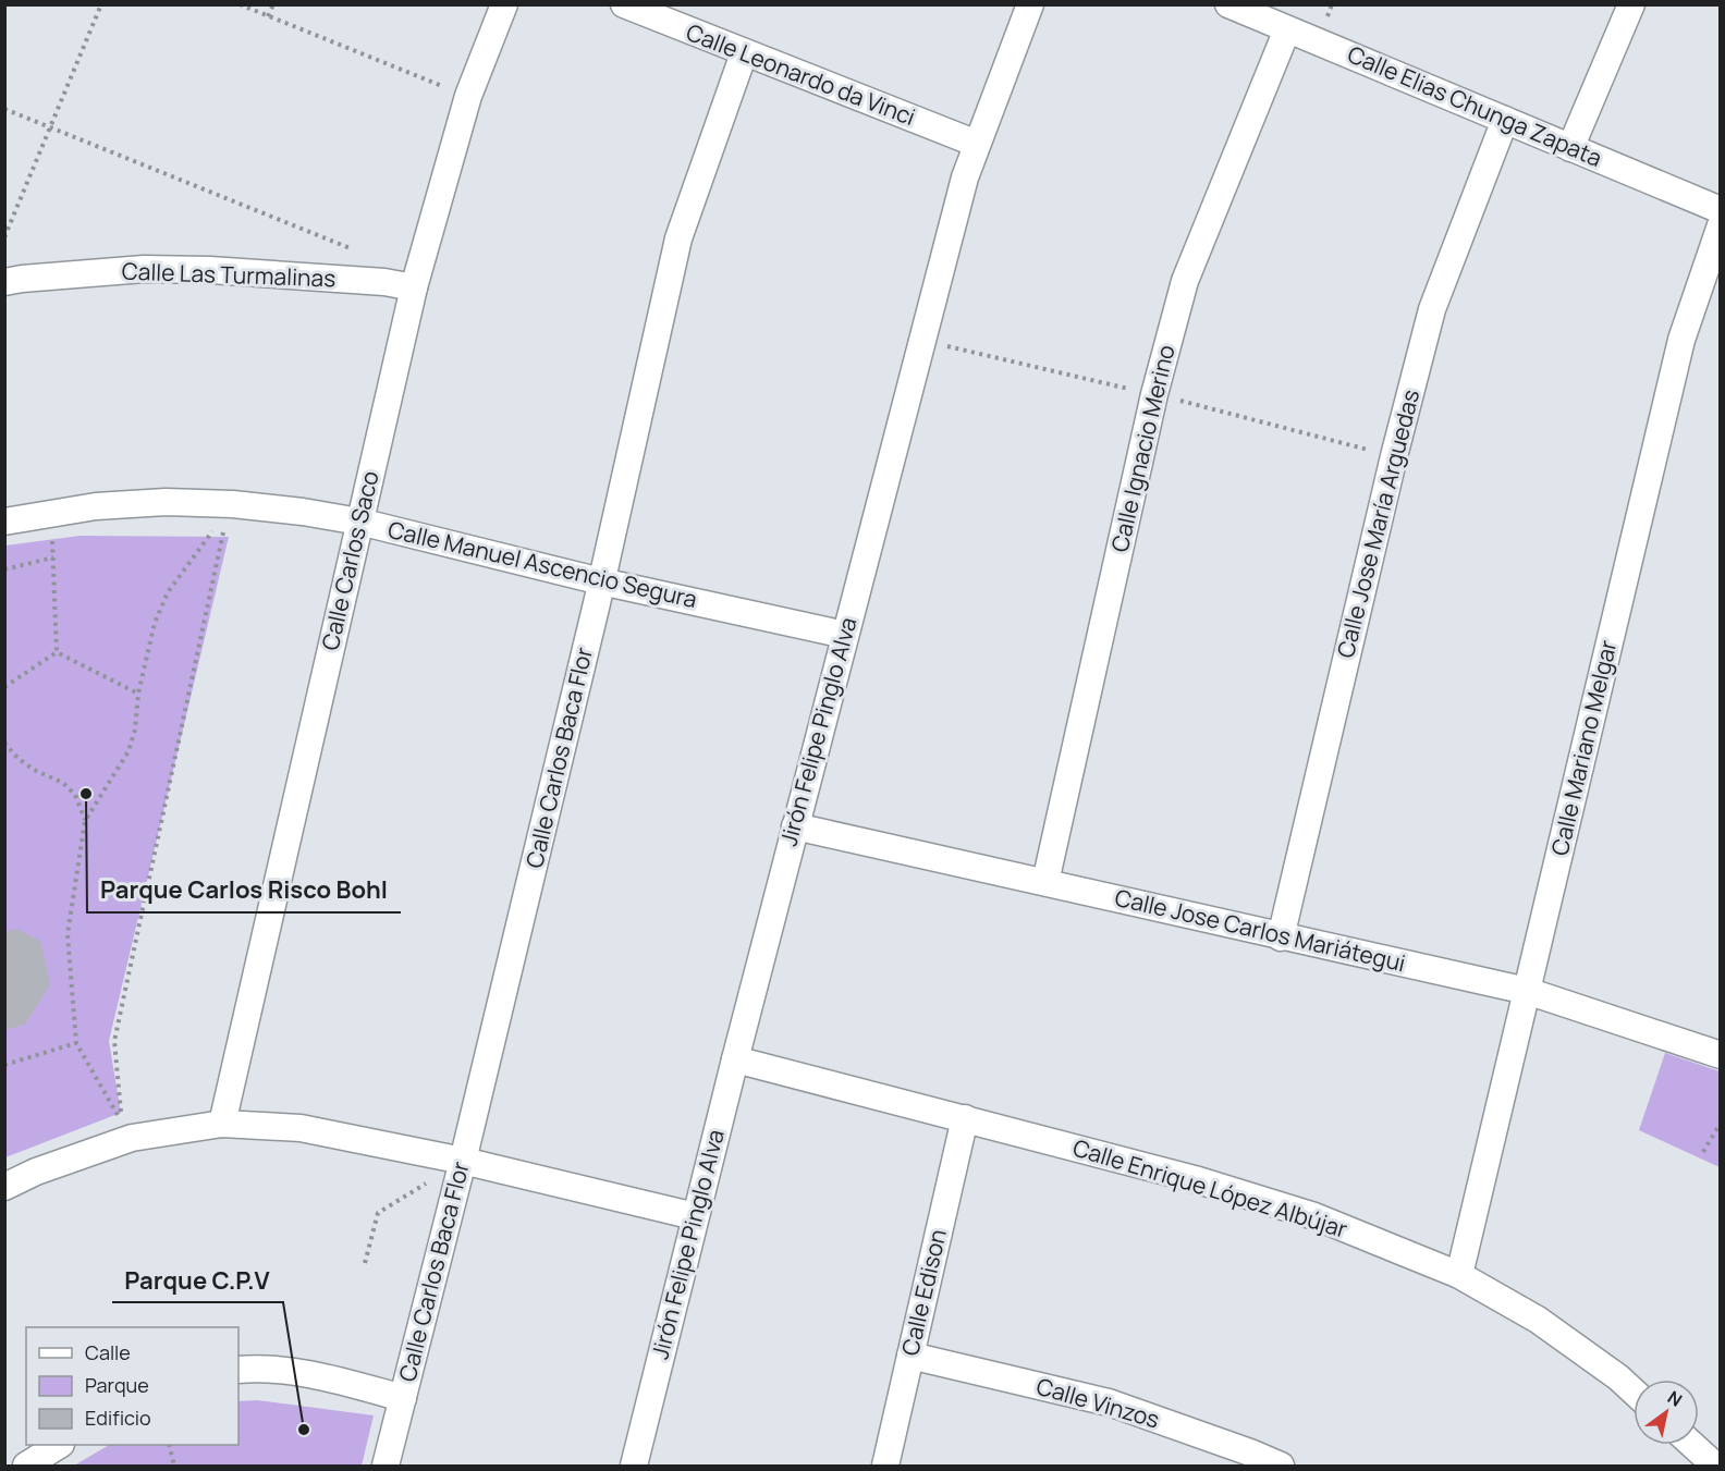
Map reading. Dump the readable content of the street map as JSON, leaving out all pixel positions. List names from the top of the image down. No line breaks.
{"streets":{"street":["Calle Leonardo da Vinci","Calle Elias Chunga Zapata","Calle Las Turmalinas","Calle Ignacio Merino","Calle Jose María Arguedas","Calle Carlos Saco","Calle Manuel Ascencio Segura","Jirón Felipe Pinglo Alva","Calle Mariano Melgar","Calle Carlos Baca Flor","Calle Jose Carlos Mariátegui","Calle Enrique López Albújar","Calle Edison","Calle Vinzos"]},"crossings":[["Calle Leonardo da Vinci","Jirón Felipe Pinglo Alva"],["Calle Leonardo da Vinci","Calle Carlos Baca Flor"],["Calle Elias Chunga Zapata","Calle Ignacio Merino"],["Calle Elias Chunga Zapata","Calle Jose María Arguedas"],["Calle Las Turmalinas","Calle Carlos Saco"],["Calle Ignacio Merino","Calle Jose Carlos Mariátegui"],["Calle Jose María Arguedas","Calle Jose Carlos Mariátegui"],["Calle Carlos Saco","Calle Manuel Ascencio Segura"],["Calle Manuel Ascencio Segura","Jirón Felipe Pinglo Alva"],["Calle Manuel Ascencio Segura","Calle Carlos Baca Flor"],["Jirón Felipe Pinglo Alva","Calle Jose Carlos Mariátegui"],["Jirón Felipe Pinglo Alva","Calle Enrique López Albújar"],["Calle Mariano Melgar","Calle Jose Carlos Mariátegui"],["Calle Mariano Melgar","Calle Enrique López Albújar"],["Calle Enrique López Albújar","Calle Edison"],["Calle Edison","Calle Vinzos"]],"places":["Parque Carlos Risco Bohl","Parque C.P.V"],"legend":["Calle","Parque","Edificio"],"north":"top right"}
